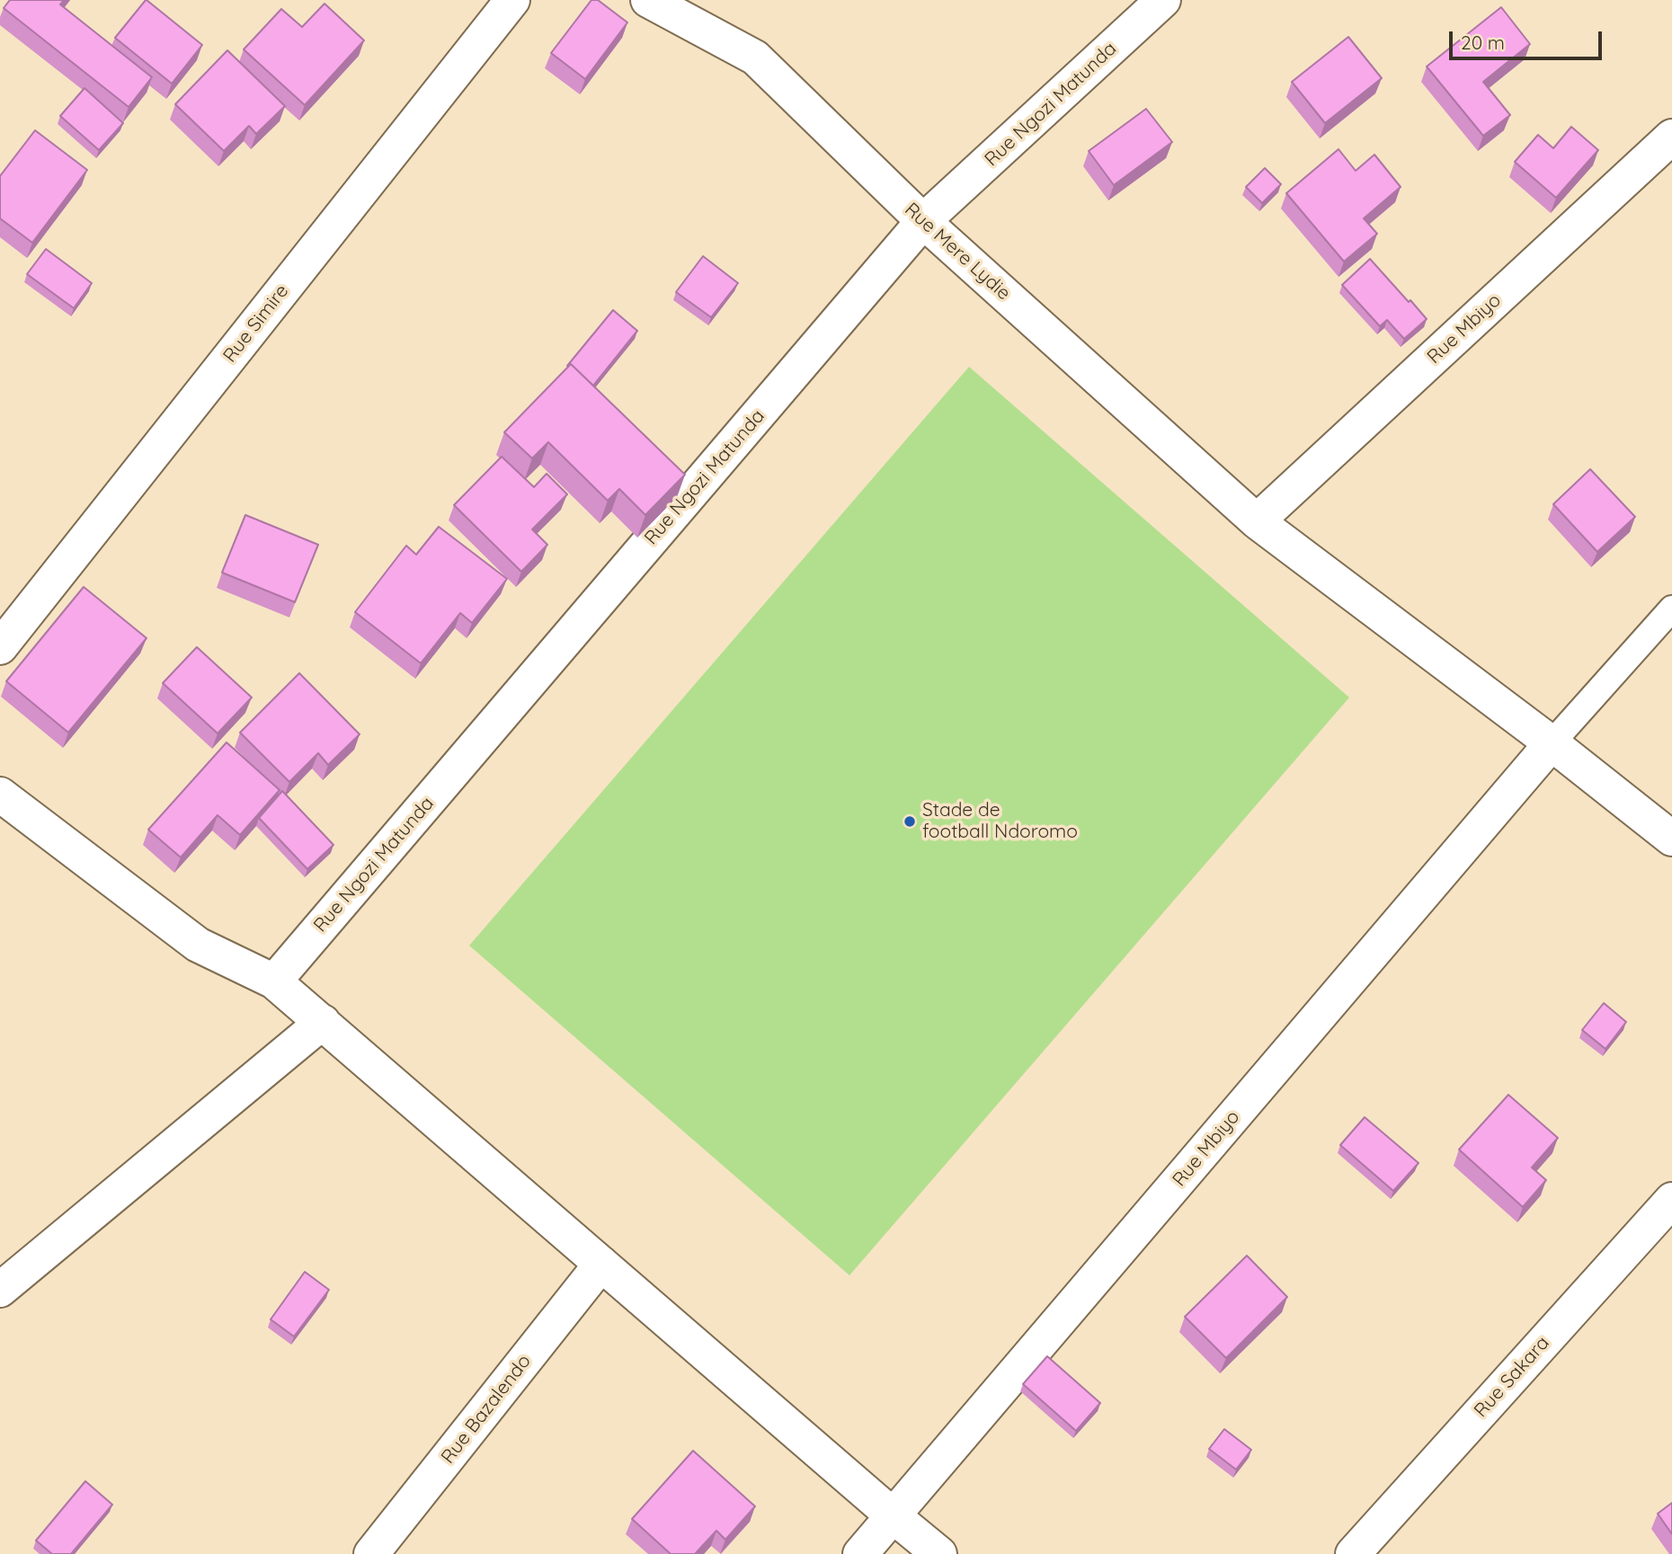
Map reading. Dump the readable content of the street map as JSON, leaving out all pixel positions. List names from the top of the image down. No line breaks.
{"streets":{"street":["Rue Ngozi Matunda","Rue Mere Lydie","Rue Simire","Rue Mbiyo","Rue Sakara","Rue Bazalendo"]},"crossings":[["Rue Ngozi Matunda","Rue Mere Lydie"],["Rue Mere Lydie","Rue Mbiyo"]],"places":["Stade de football Ndoromo"],"scale_bar":"20 m"}
